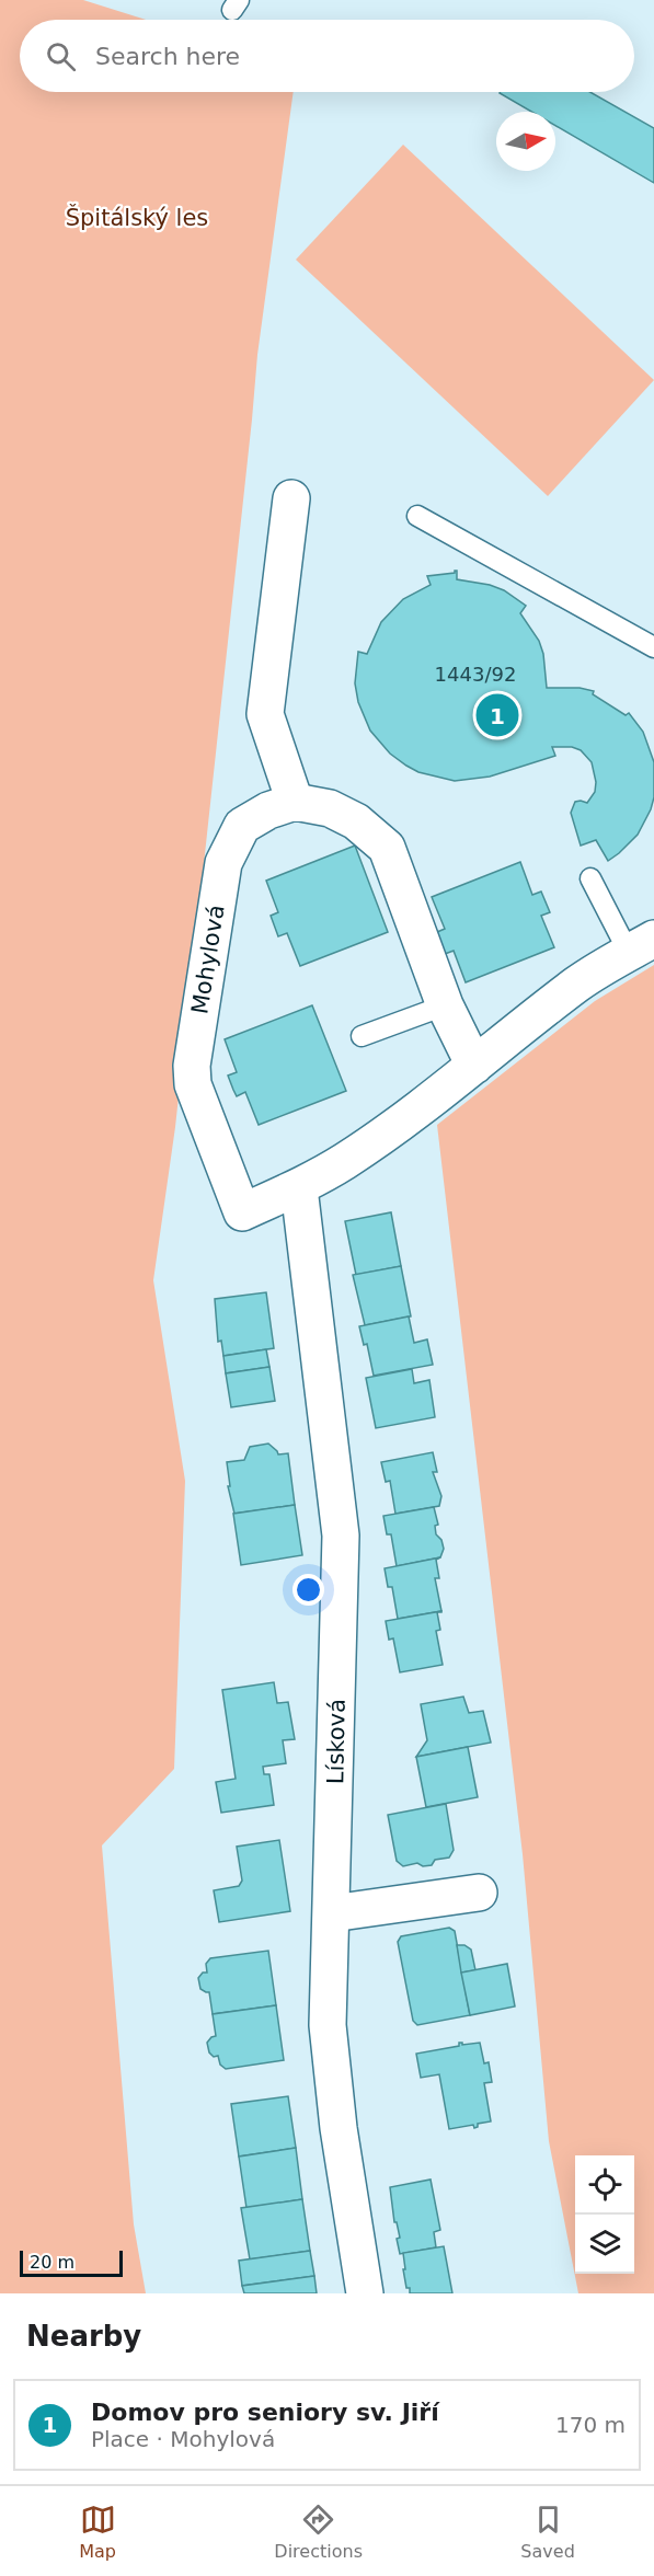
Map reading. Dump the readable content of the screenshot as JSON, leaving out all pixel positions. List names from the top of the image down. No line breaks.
{"streets":{"street":["Mohylová","Lísková"]},"crossings":[["Mohylová","Lísková"]],"parks":["Špitálský les"],"house_numbers":["1443/92"],"scale_bar":"20 m","north":"right","page":{"search":"Search here","pins":"1","scale":"20 m","heading":"Nearby","list":[{"mark":"1","name":"Domov pro seniory sv. Jiří","note":"Place · Mohylová","value":"170 m"}],"nav":["Map","Directions","Saved"]}}
